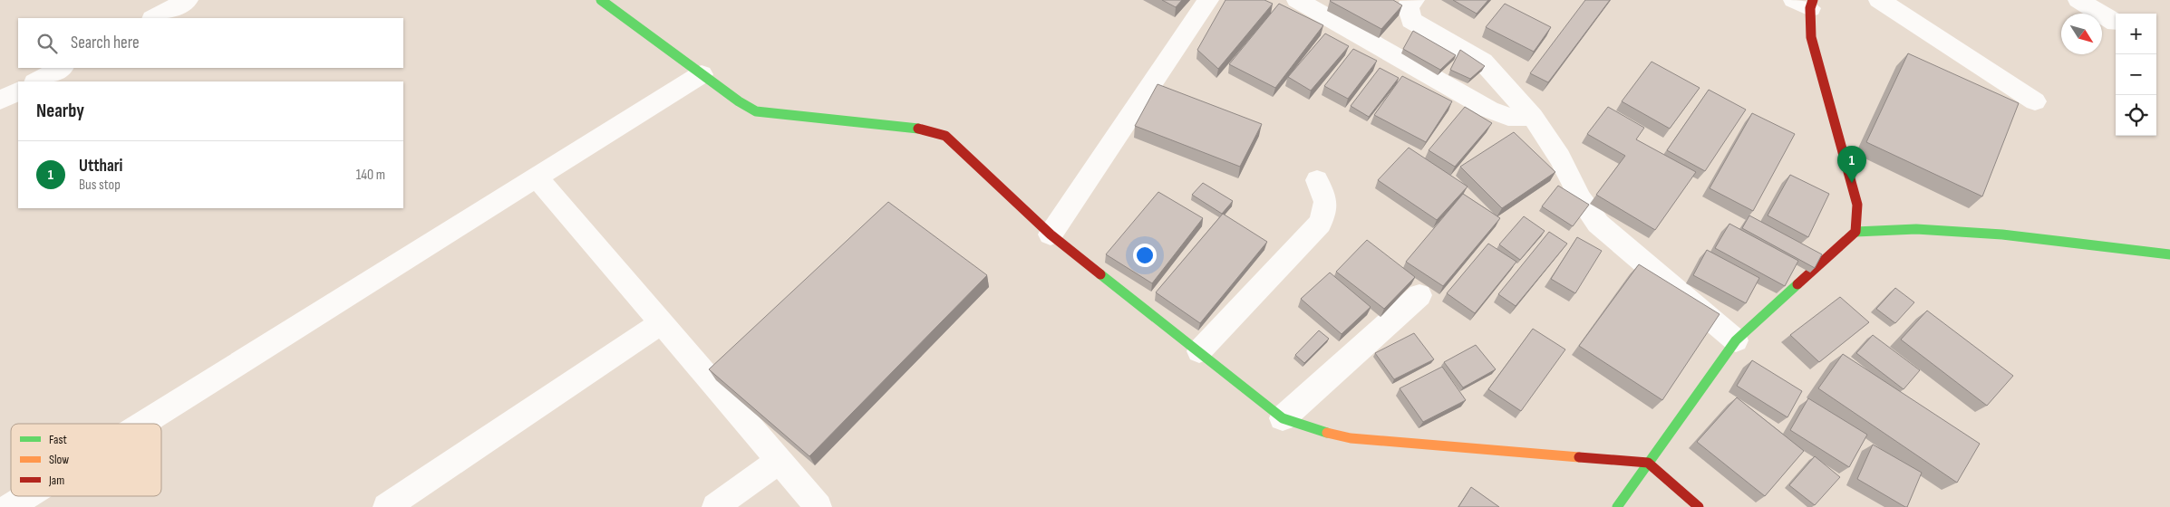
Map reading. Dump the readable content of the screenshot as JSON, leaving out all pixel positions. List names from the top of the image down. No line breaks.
{"legend":["Fast","Slow","Jam"],"north":"bottom right","page":{"map_buttons":["+","−"],"search":"Search here","heading":"Nearby","list":[{"mark":"1","name":"Utthari","note":"Bus stop","value":"140 m"}],"pins":"1"}}
